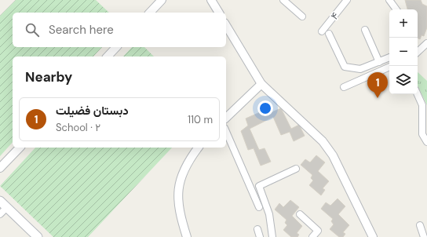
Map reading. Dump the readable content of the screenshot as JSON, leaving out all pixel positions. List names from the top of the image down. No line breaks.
{"streets":{"street":["۴"]},"page":{"map_buttons":["+","−"],"search":"Search here","heading":"Nearby","pins":"1","list":[{"mark":"1","name":"دبستان فضیلت","note":"School · ۲","value":"110 m"}]}}
